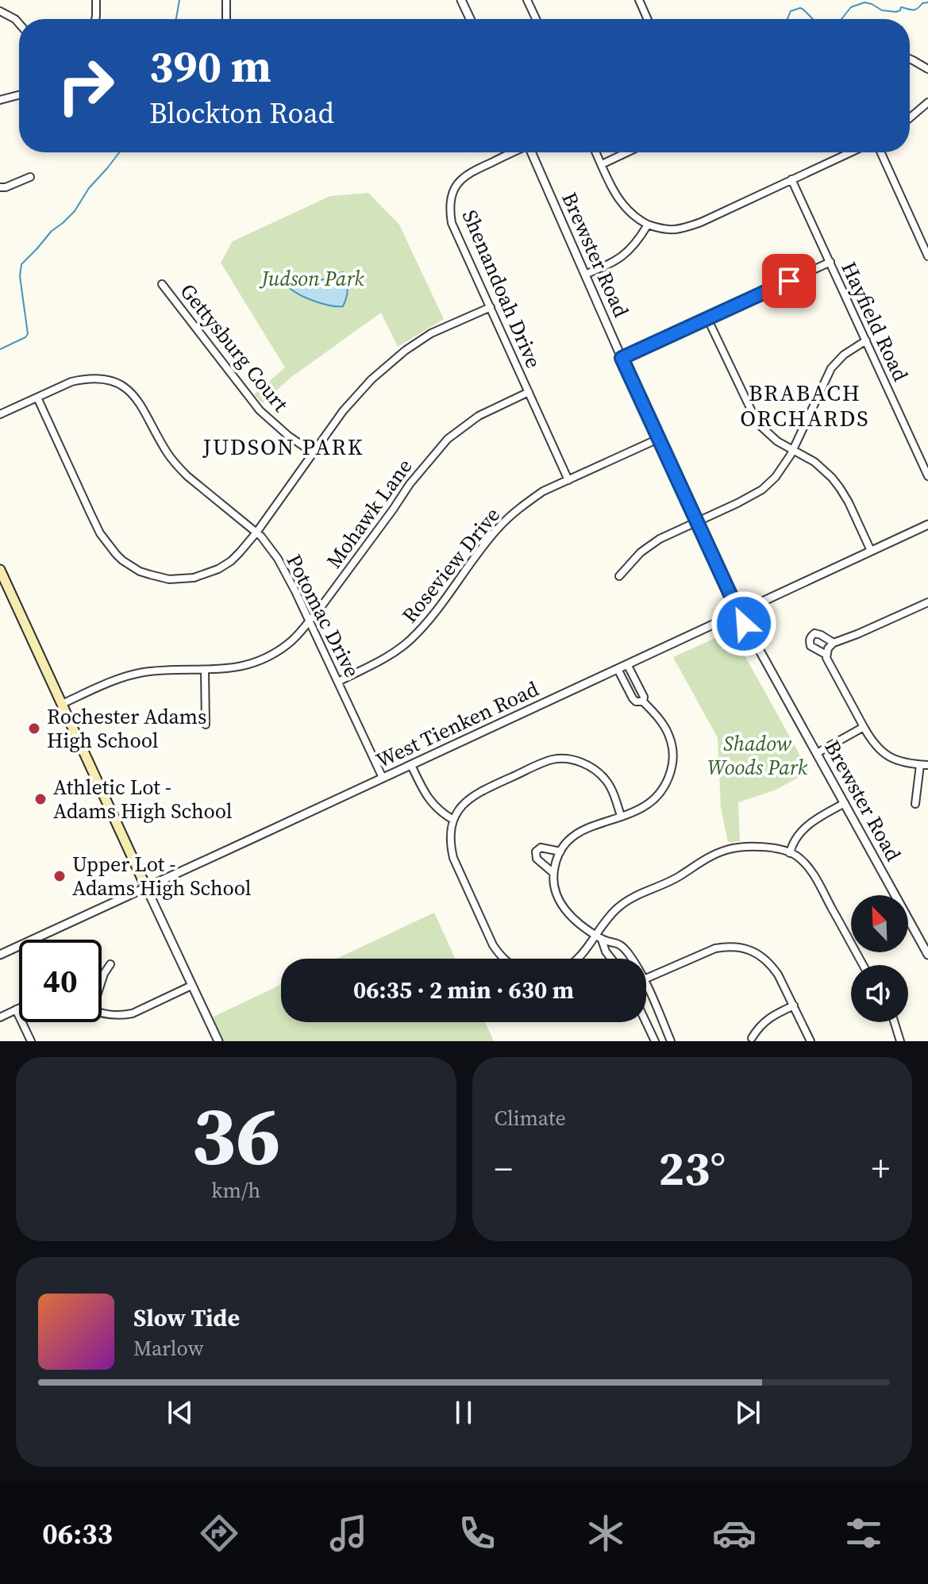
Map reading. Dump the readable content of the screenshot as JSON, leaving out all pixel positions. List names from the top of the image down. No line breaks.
{"streets":{"street":["Brewster Road","Shenandoah Drive","Hayfield Road","Gettysburg Court","Mohawk Lane","Roseview Drive","Potomac Drive","West Tienken Road"]},"crossings":[["Brewster Road","Roseview Drive"],["Brewster Road","West Tienken Road"],["Shenandoah Drive","Mohawk Lane"],["Shenandoah Drive","Roseview Drive"],["Mohawk Lane","Potomac Drive"],["Roseview Drive","Potomac Drive"],["Potomac Drive","West Tienken Road"]],"districts":["BRABACH ORCHARDS","JUDSON PARK"],"parks":["Judson Park","Shadow Woods Park"],"places":["Rochester Adams High School","Athletic Lot - Adams High School","Upper Lot - Adams High School"],"north":"top left","page":{"turn":["390 m","Blockton Road"],"limit":"40","trip":"06:35 · 2 min · 630 m","tile":[["36","km/h"],"Climate"],"heat":["−","23°","+"],"song":["Slow Tide","Marlow"],"tabs":"06:33"}}
